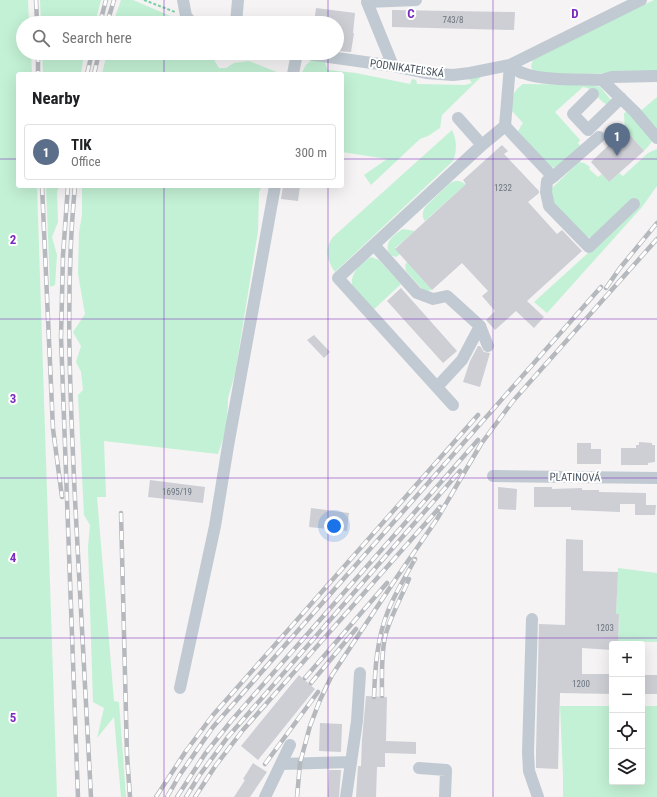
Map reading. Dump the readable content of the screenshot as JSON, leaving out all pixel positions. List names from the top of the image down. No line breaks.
{"streets":{"street":["PODNIKATEĽSKÁ","PLATINOVÁ"]},"house_numbers":["743/8","1232","1695/19","1203","1200"],"page":{"search":"Search here","heading":"Nearby","pins":"1","list":[{"mark":"1","name":"TIK","note":"Office","value":"300 m"}],"map_buttons":["+","−"]},"grid":{"columns":["C","D"],"rows":["2","3","4","5"]}}
